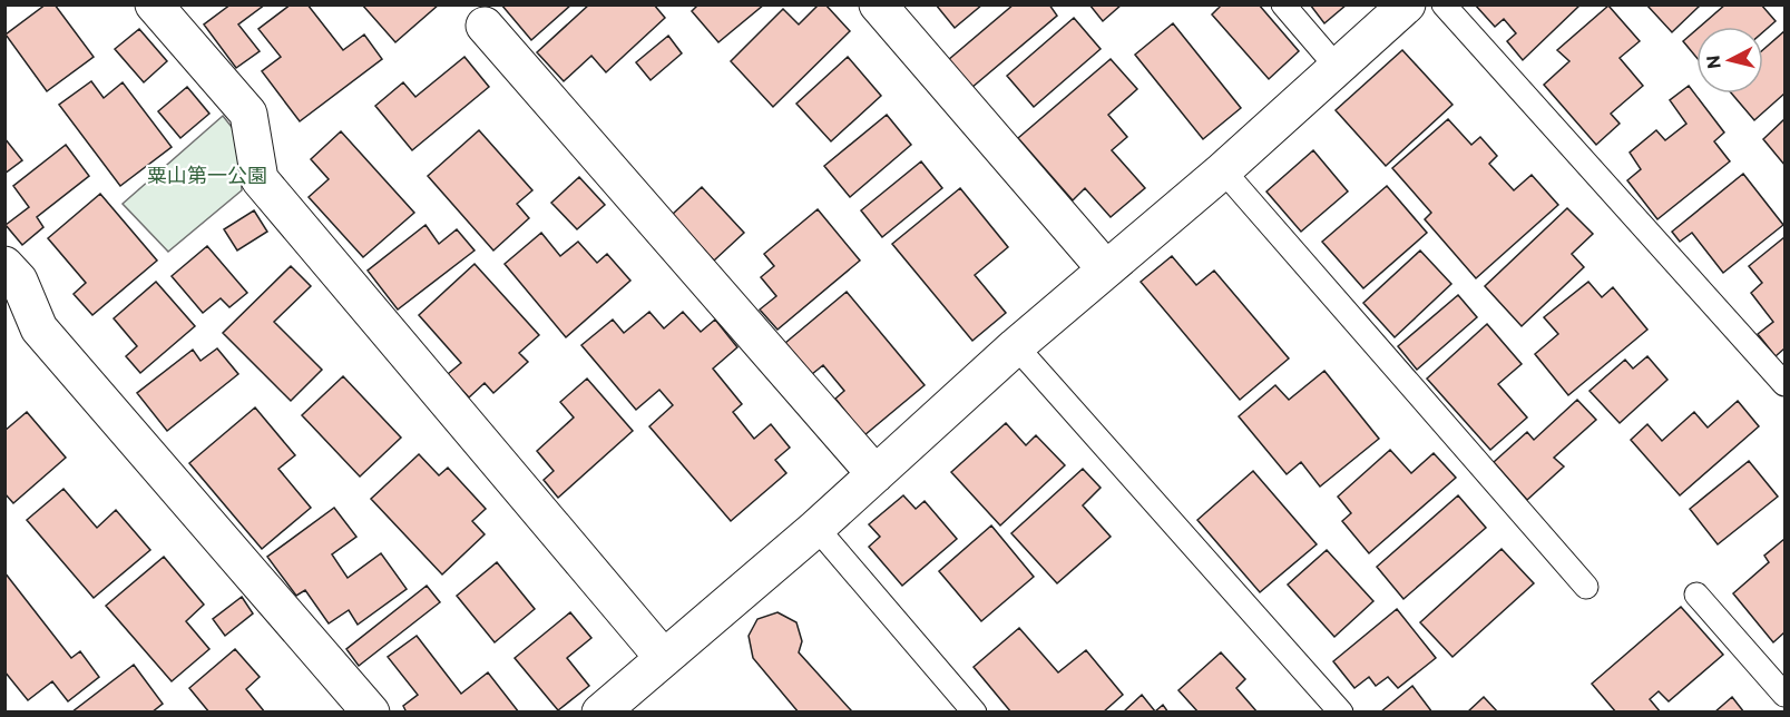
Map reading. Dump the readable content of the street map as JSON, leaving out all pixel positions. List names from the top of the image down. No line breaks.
{"parks":["粟山第一公園"],"north":"left"}
